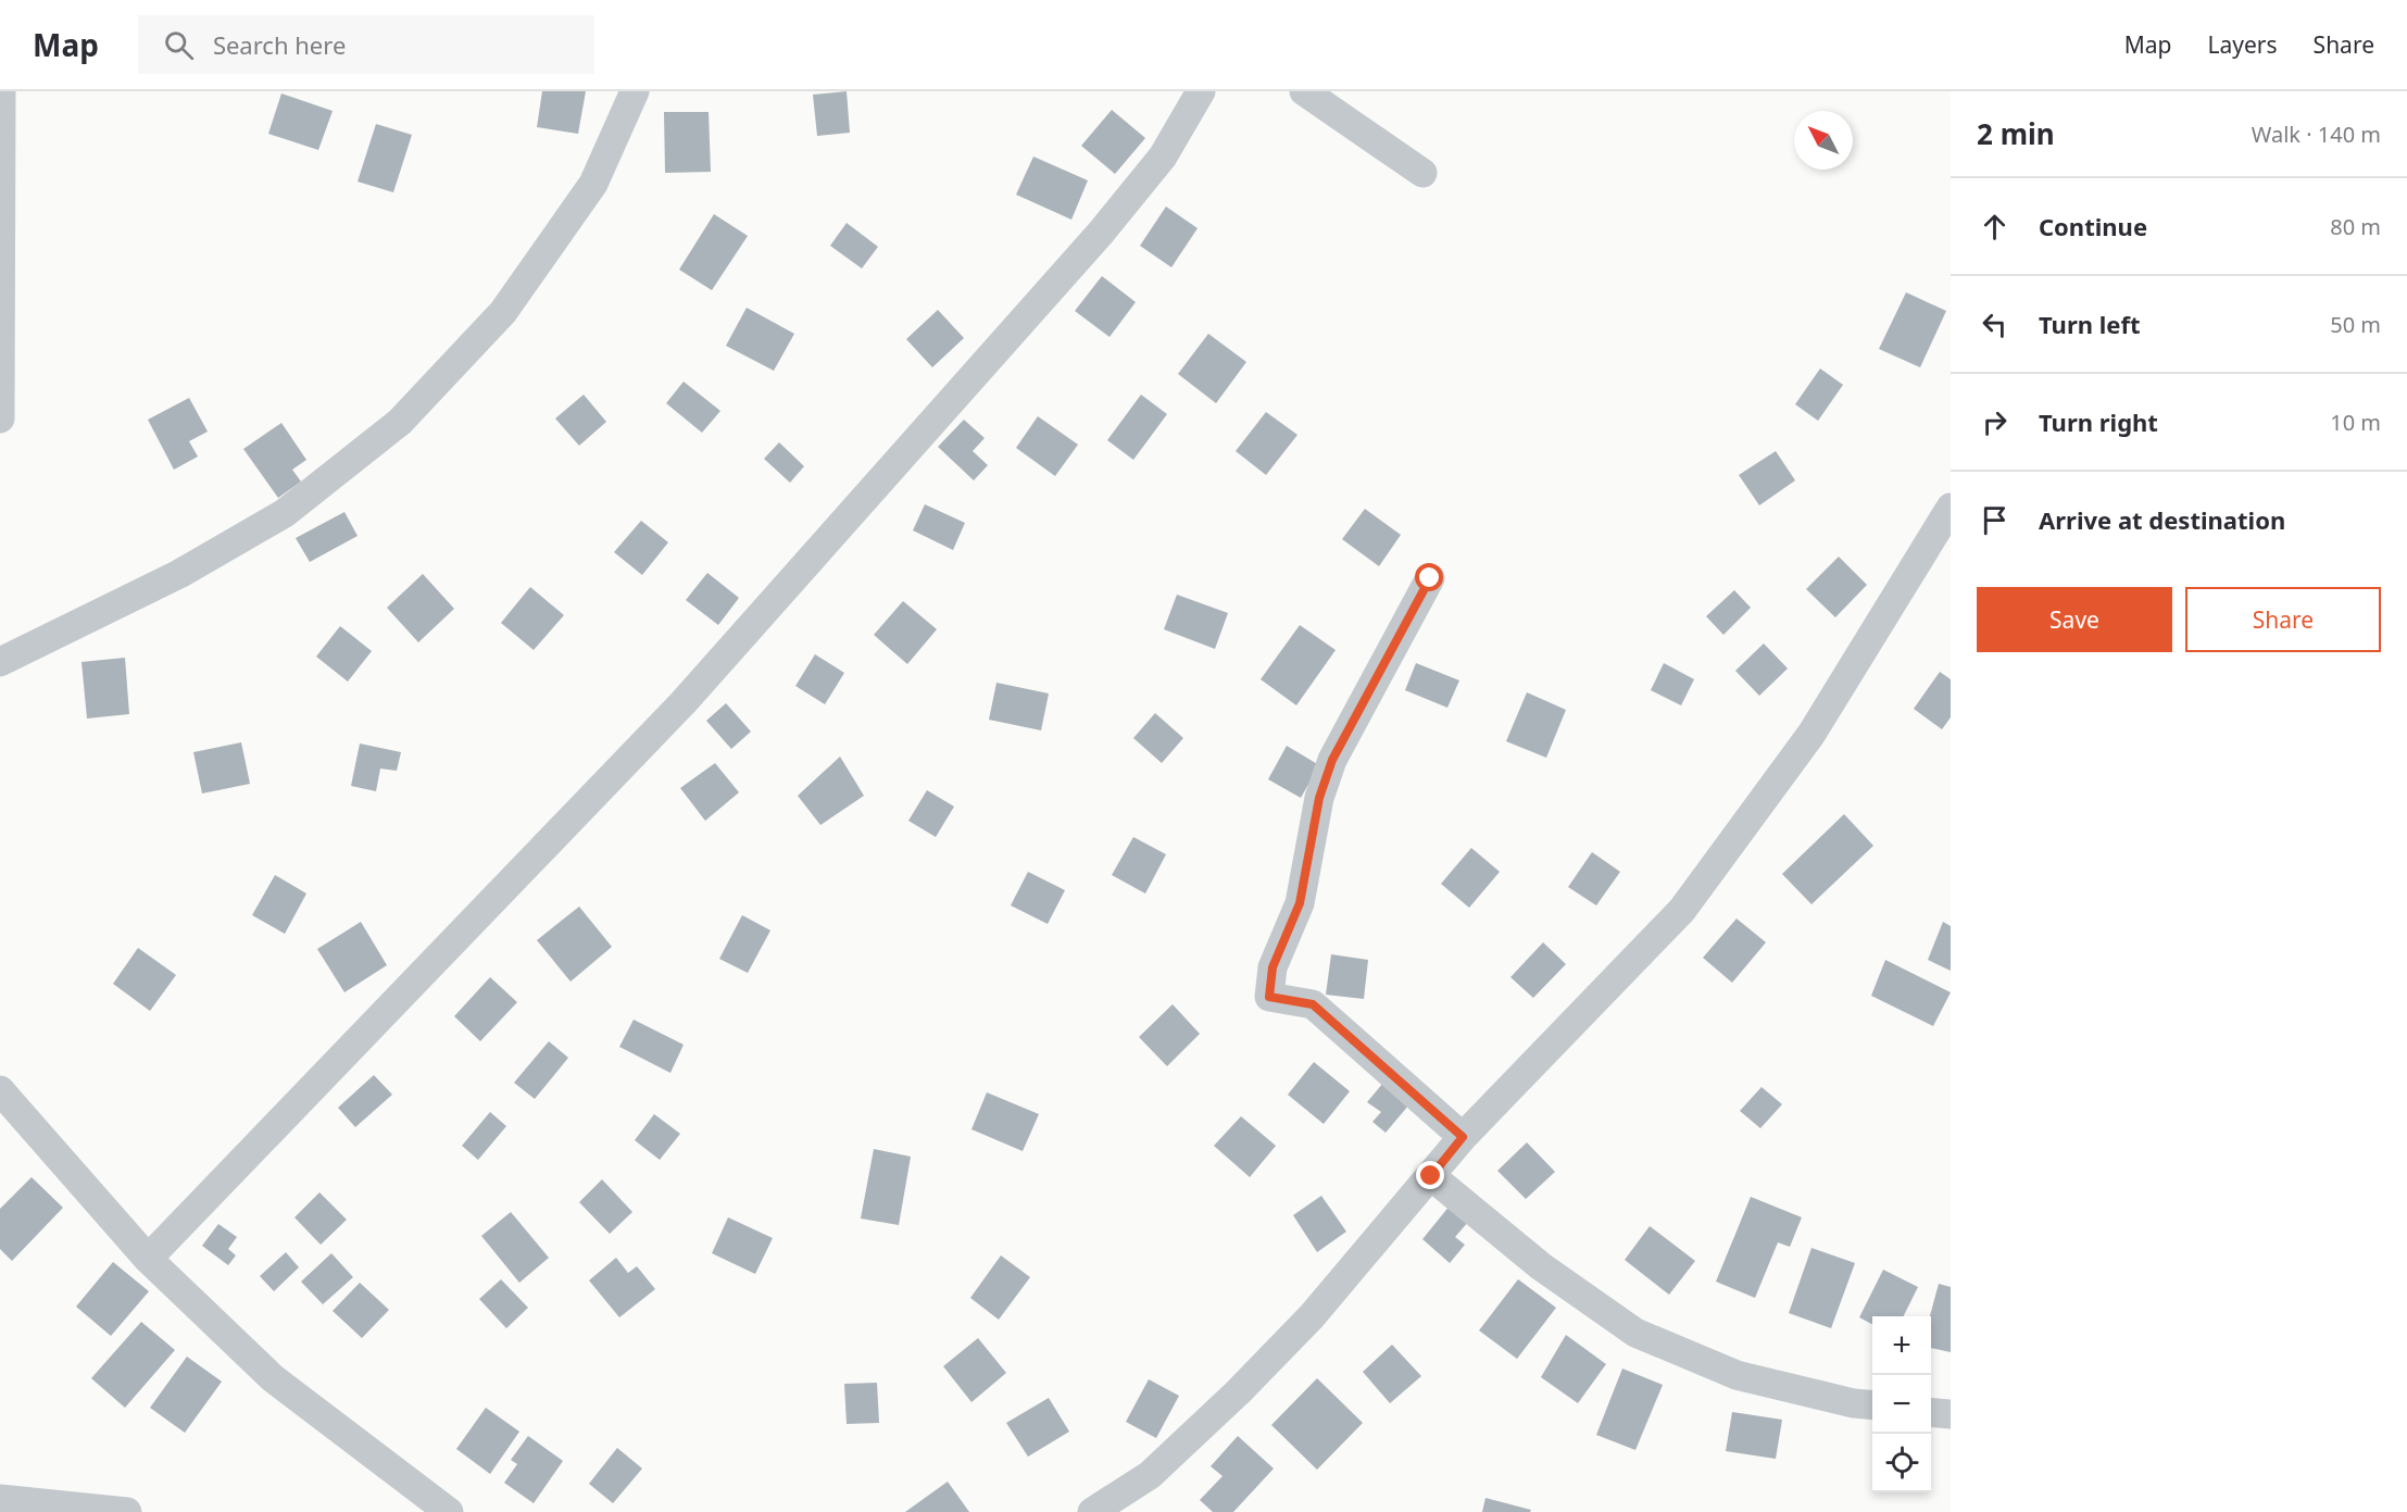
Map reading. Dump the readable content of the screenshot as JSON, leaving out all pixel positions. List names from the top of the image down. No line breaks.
{"north":"top left","page":{"header":"Map","search":"Search here","nav":["Map","Layers","Share"],"heading":["2 min","Walk · 140 m"],"list":[["Continue","80 m"],["Turn left","50 m"],["Turn right","10 m"],"Arrive at destination"],"buttons":["Save","Share"],"map_buttons":["+","−"]}}
